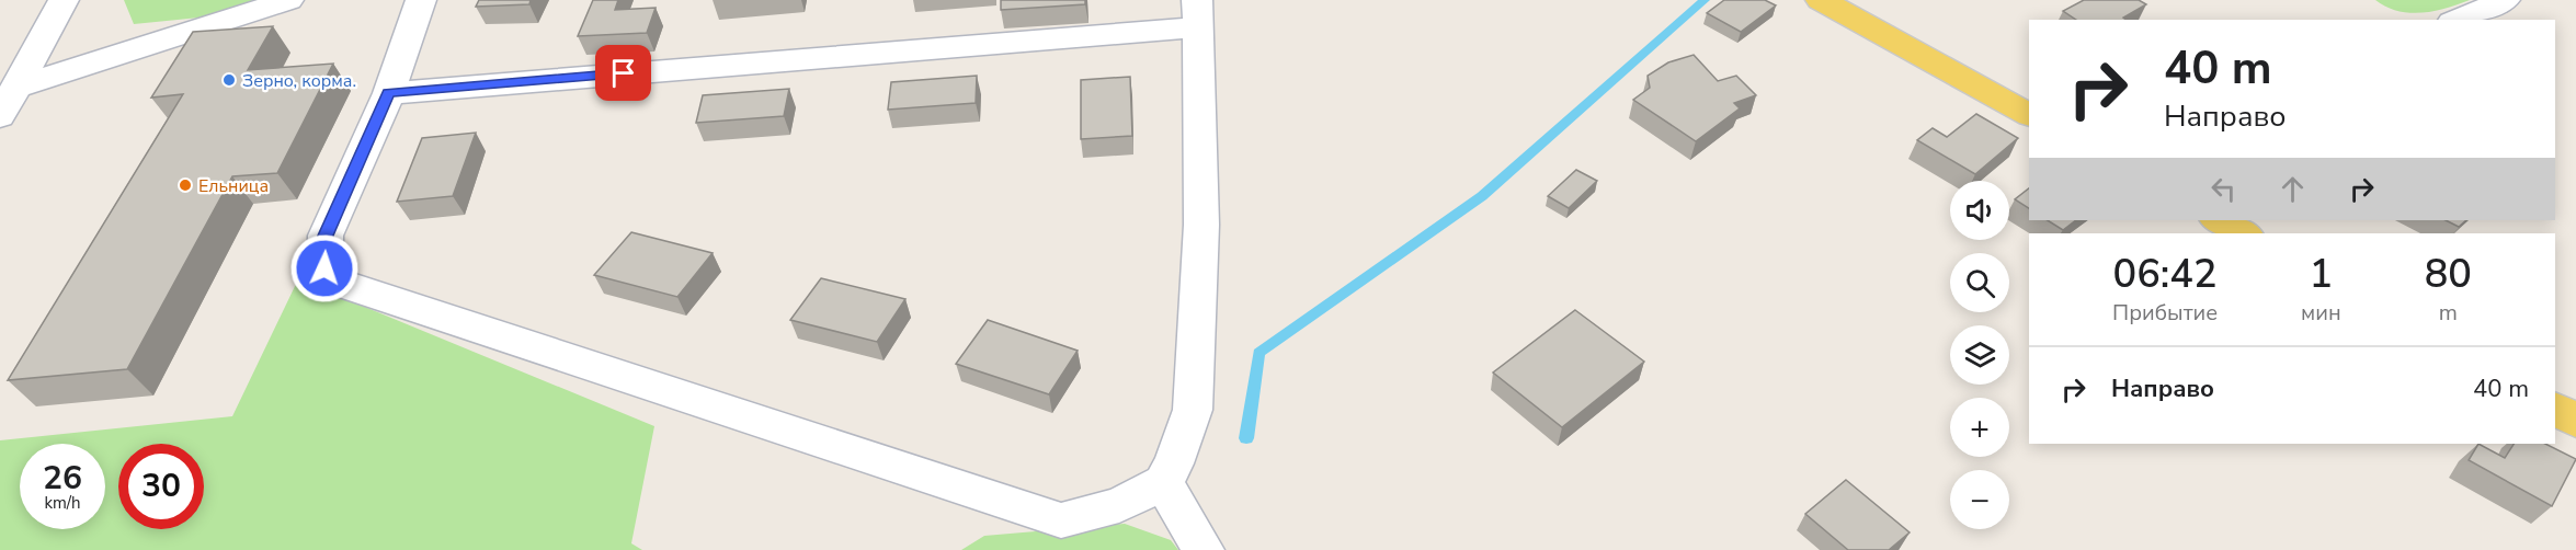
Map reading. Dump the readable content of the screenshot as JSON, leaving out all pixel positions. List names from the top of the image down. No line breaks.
{"places":["Зерно, корма.","Ельница"],"page":{"turn":["40 m","Направо"],"map_buttons":["+","−"],"eta":["06:42","Прибытие","1","мин","80","m"],"list":[{"name":"Направо","value":"40 m"}],"speed":"26 km/h","limit":"30"}}
